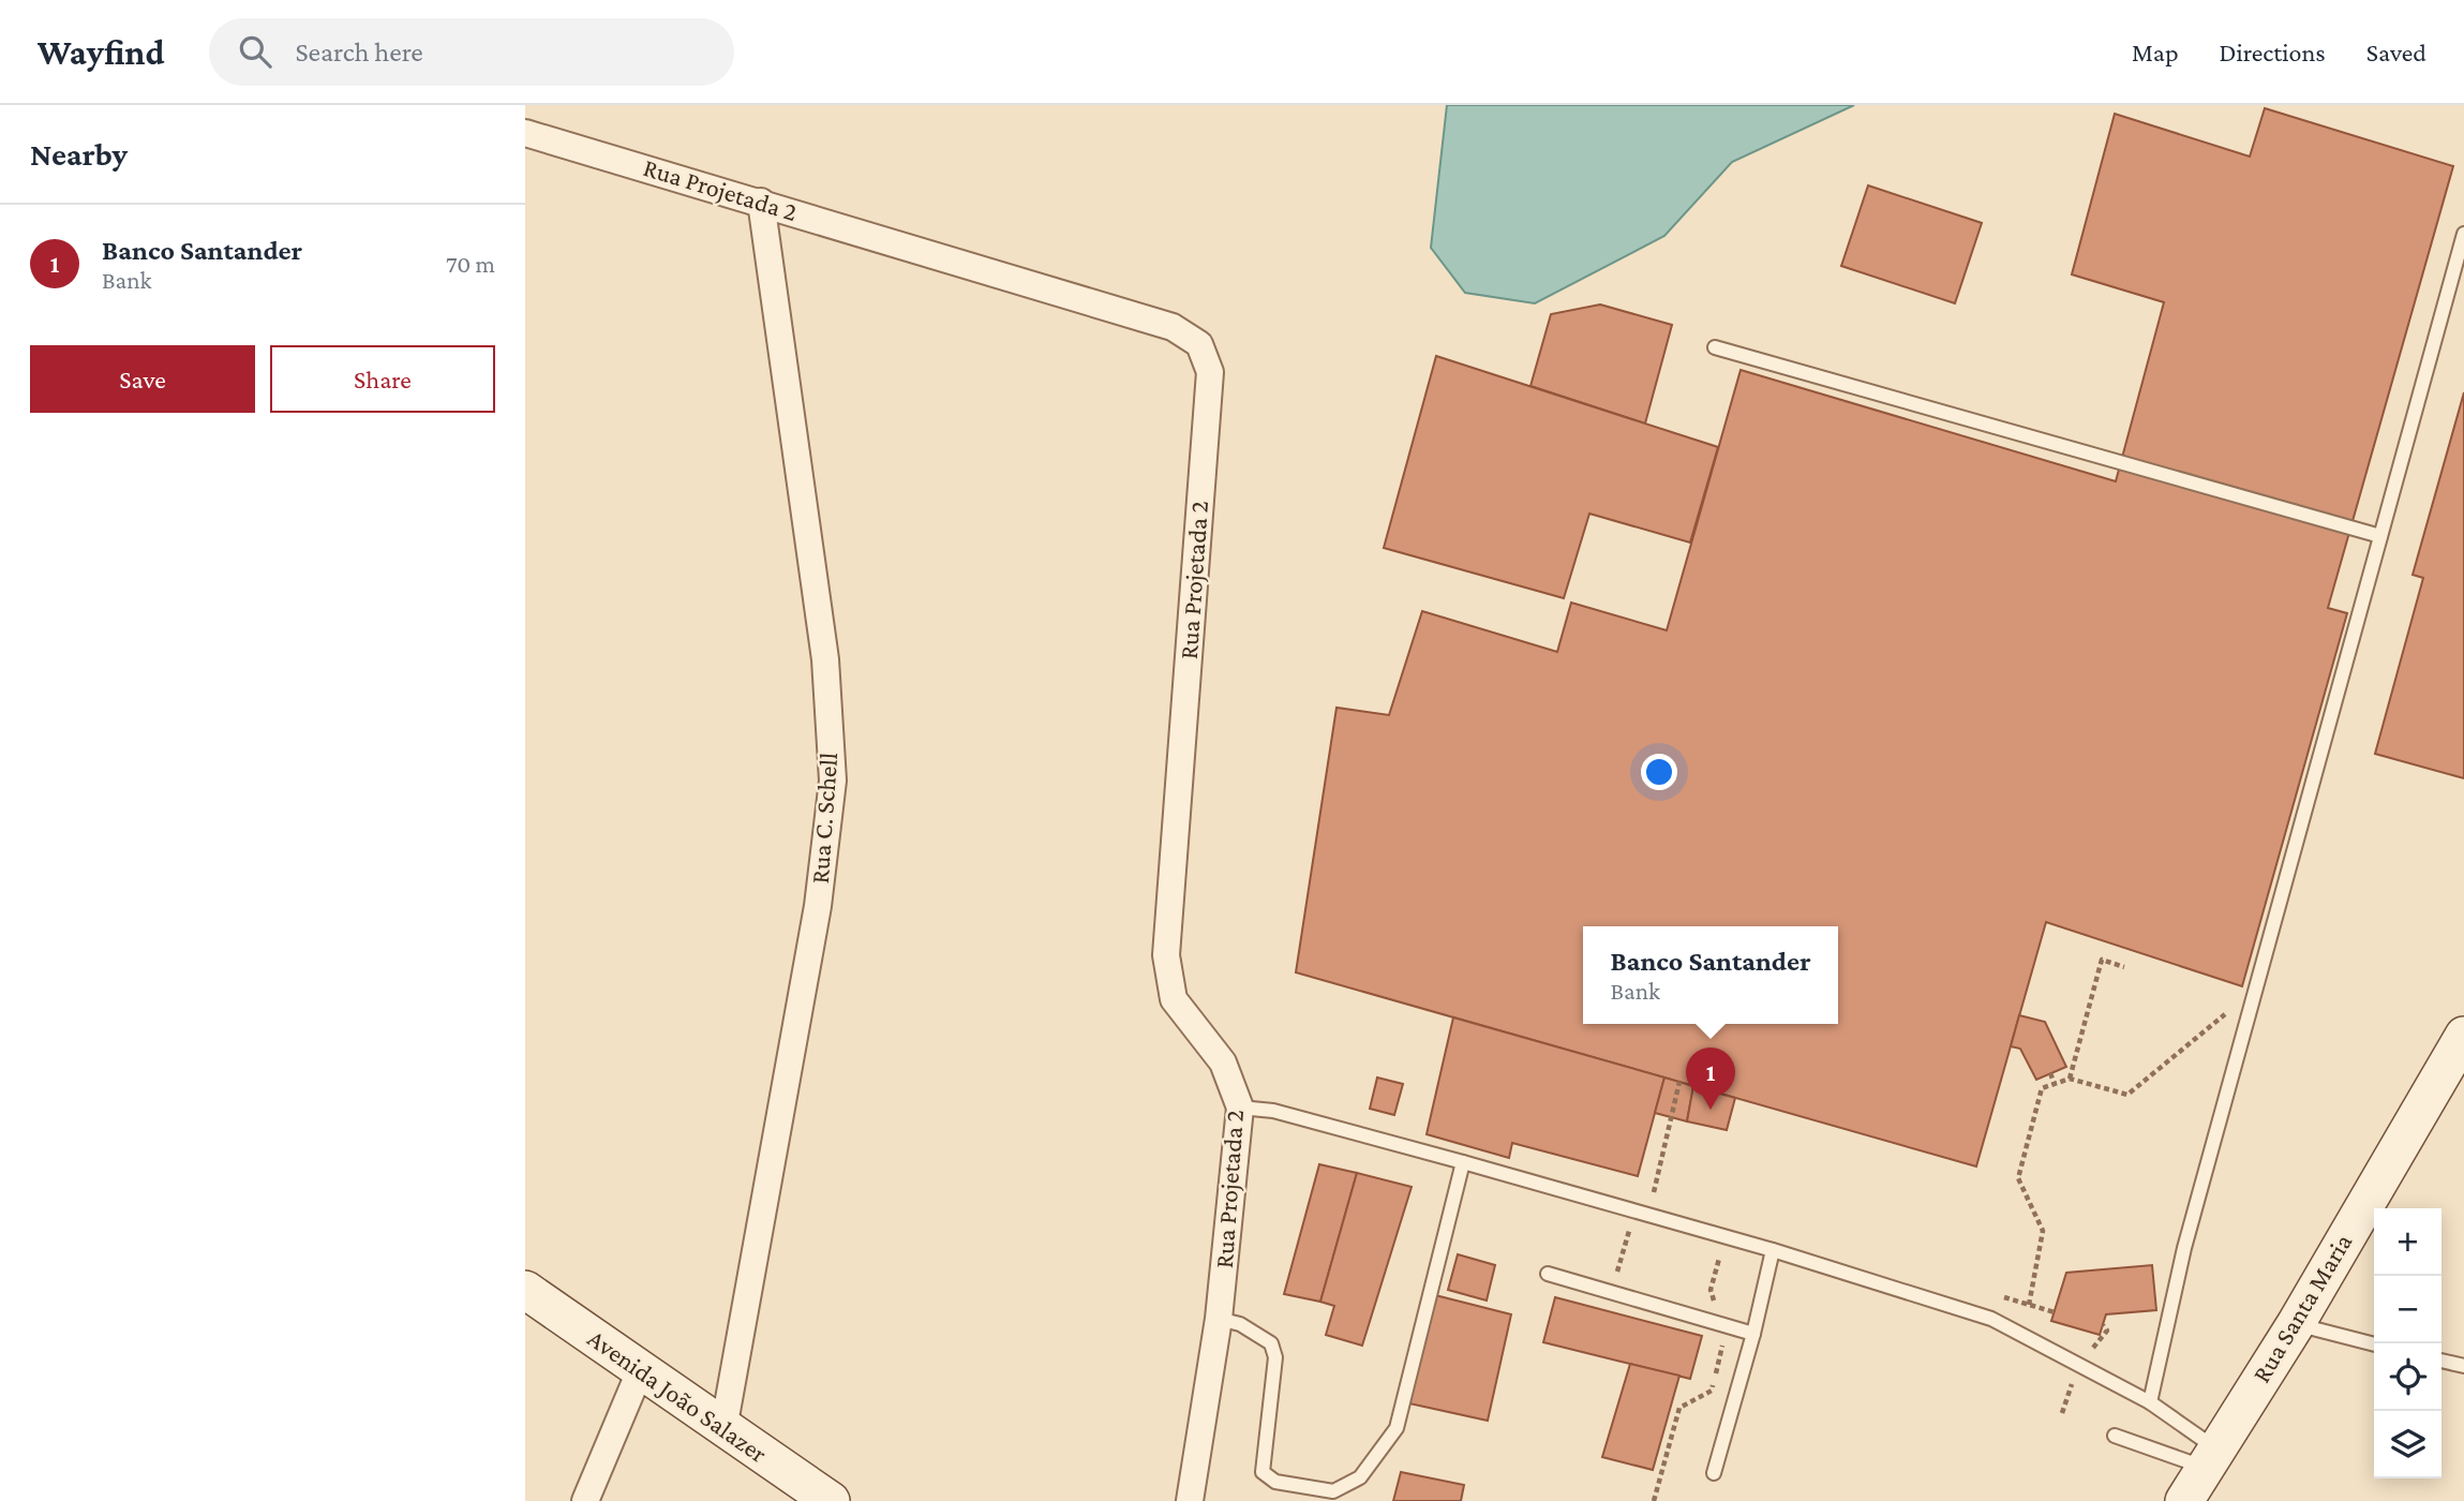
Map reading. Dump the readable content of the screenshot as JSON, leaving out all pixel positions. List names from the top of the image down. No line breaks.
{"streets":{"main road":["Rua Santa Maria","Avenida João Salazer"],"street":["Rua Projetada 2","Rua C. Schell"]},"crossings":[["Rua Projetada 2","Rua C. Schell"],["Rua C. Schell","Avenida João Salazer"]],"page":{"header":"Wayfind","search":"Search here","nav":["Map","Directions","Saved"],"heading":"Nearby","list":[{"mark":"1","name":"Banco Santander","note":"Bank","value":"70 m"}],"buttons":["Save","Share"],"popup":["Banco Santander","Bank"],"pins":"1","map_buttons":["+","−"]}}
